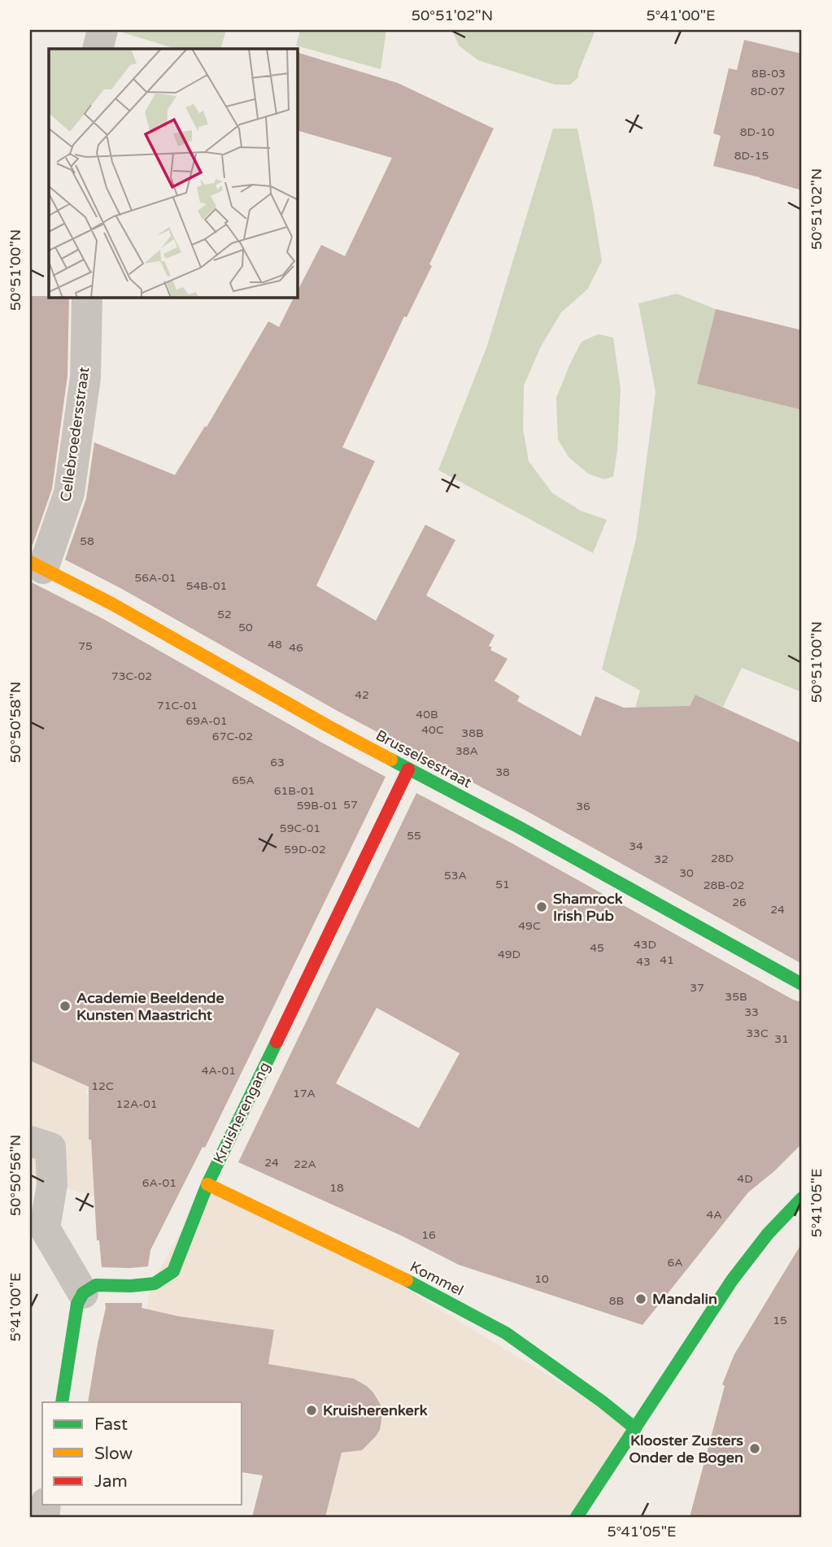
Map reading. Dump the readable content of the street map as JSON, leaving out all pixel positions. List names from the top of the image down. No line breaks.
{"streets":{"street":["Cellebroedersstraat","Brusselsestraat","Kruisherengang","Kommel"]},"crossings":[["Cellebroedersstraat","Brusselsestraat"],["Brusselsestraat","Kruisherengang"],["Kruisherengang","Kommel"]],"places":["Shamrock Irish Pub","Academie Beeldende Kunsten Maastricht","Mandalin","Kruisherenkerk","Klooster Zusters Onder de Bogen"],"house_numbers":["8B-03","8D-07","8D-10","8D-15","58","56A-01","54B-01","52","50","48","75","46","73C-02","42","71C-01","40B","69A-01","40C","38B","67C-02","38A","63","38","65A","61B-01","57","59B-01","36","59C-01","55","34","59D-02","28D","32","30","53A","51","28B-02","26","24","49C","43D","45","49D","41","43","37","35B","33","33C","31","4A-01","12C","17A","12A-01","24","22A","4D","6A-01","18","4A","16","6A","10","8B","15"],"legend":["Fast","Slow","Jam"],"coordinates":["50°51'02\"N","5°41'00\"E","50°51'00\"N","50°50'58\"N","50°50'56\"N","5°41'05\"E"]}
